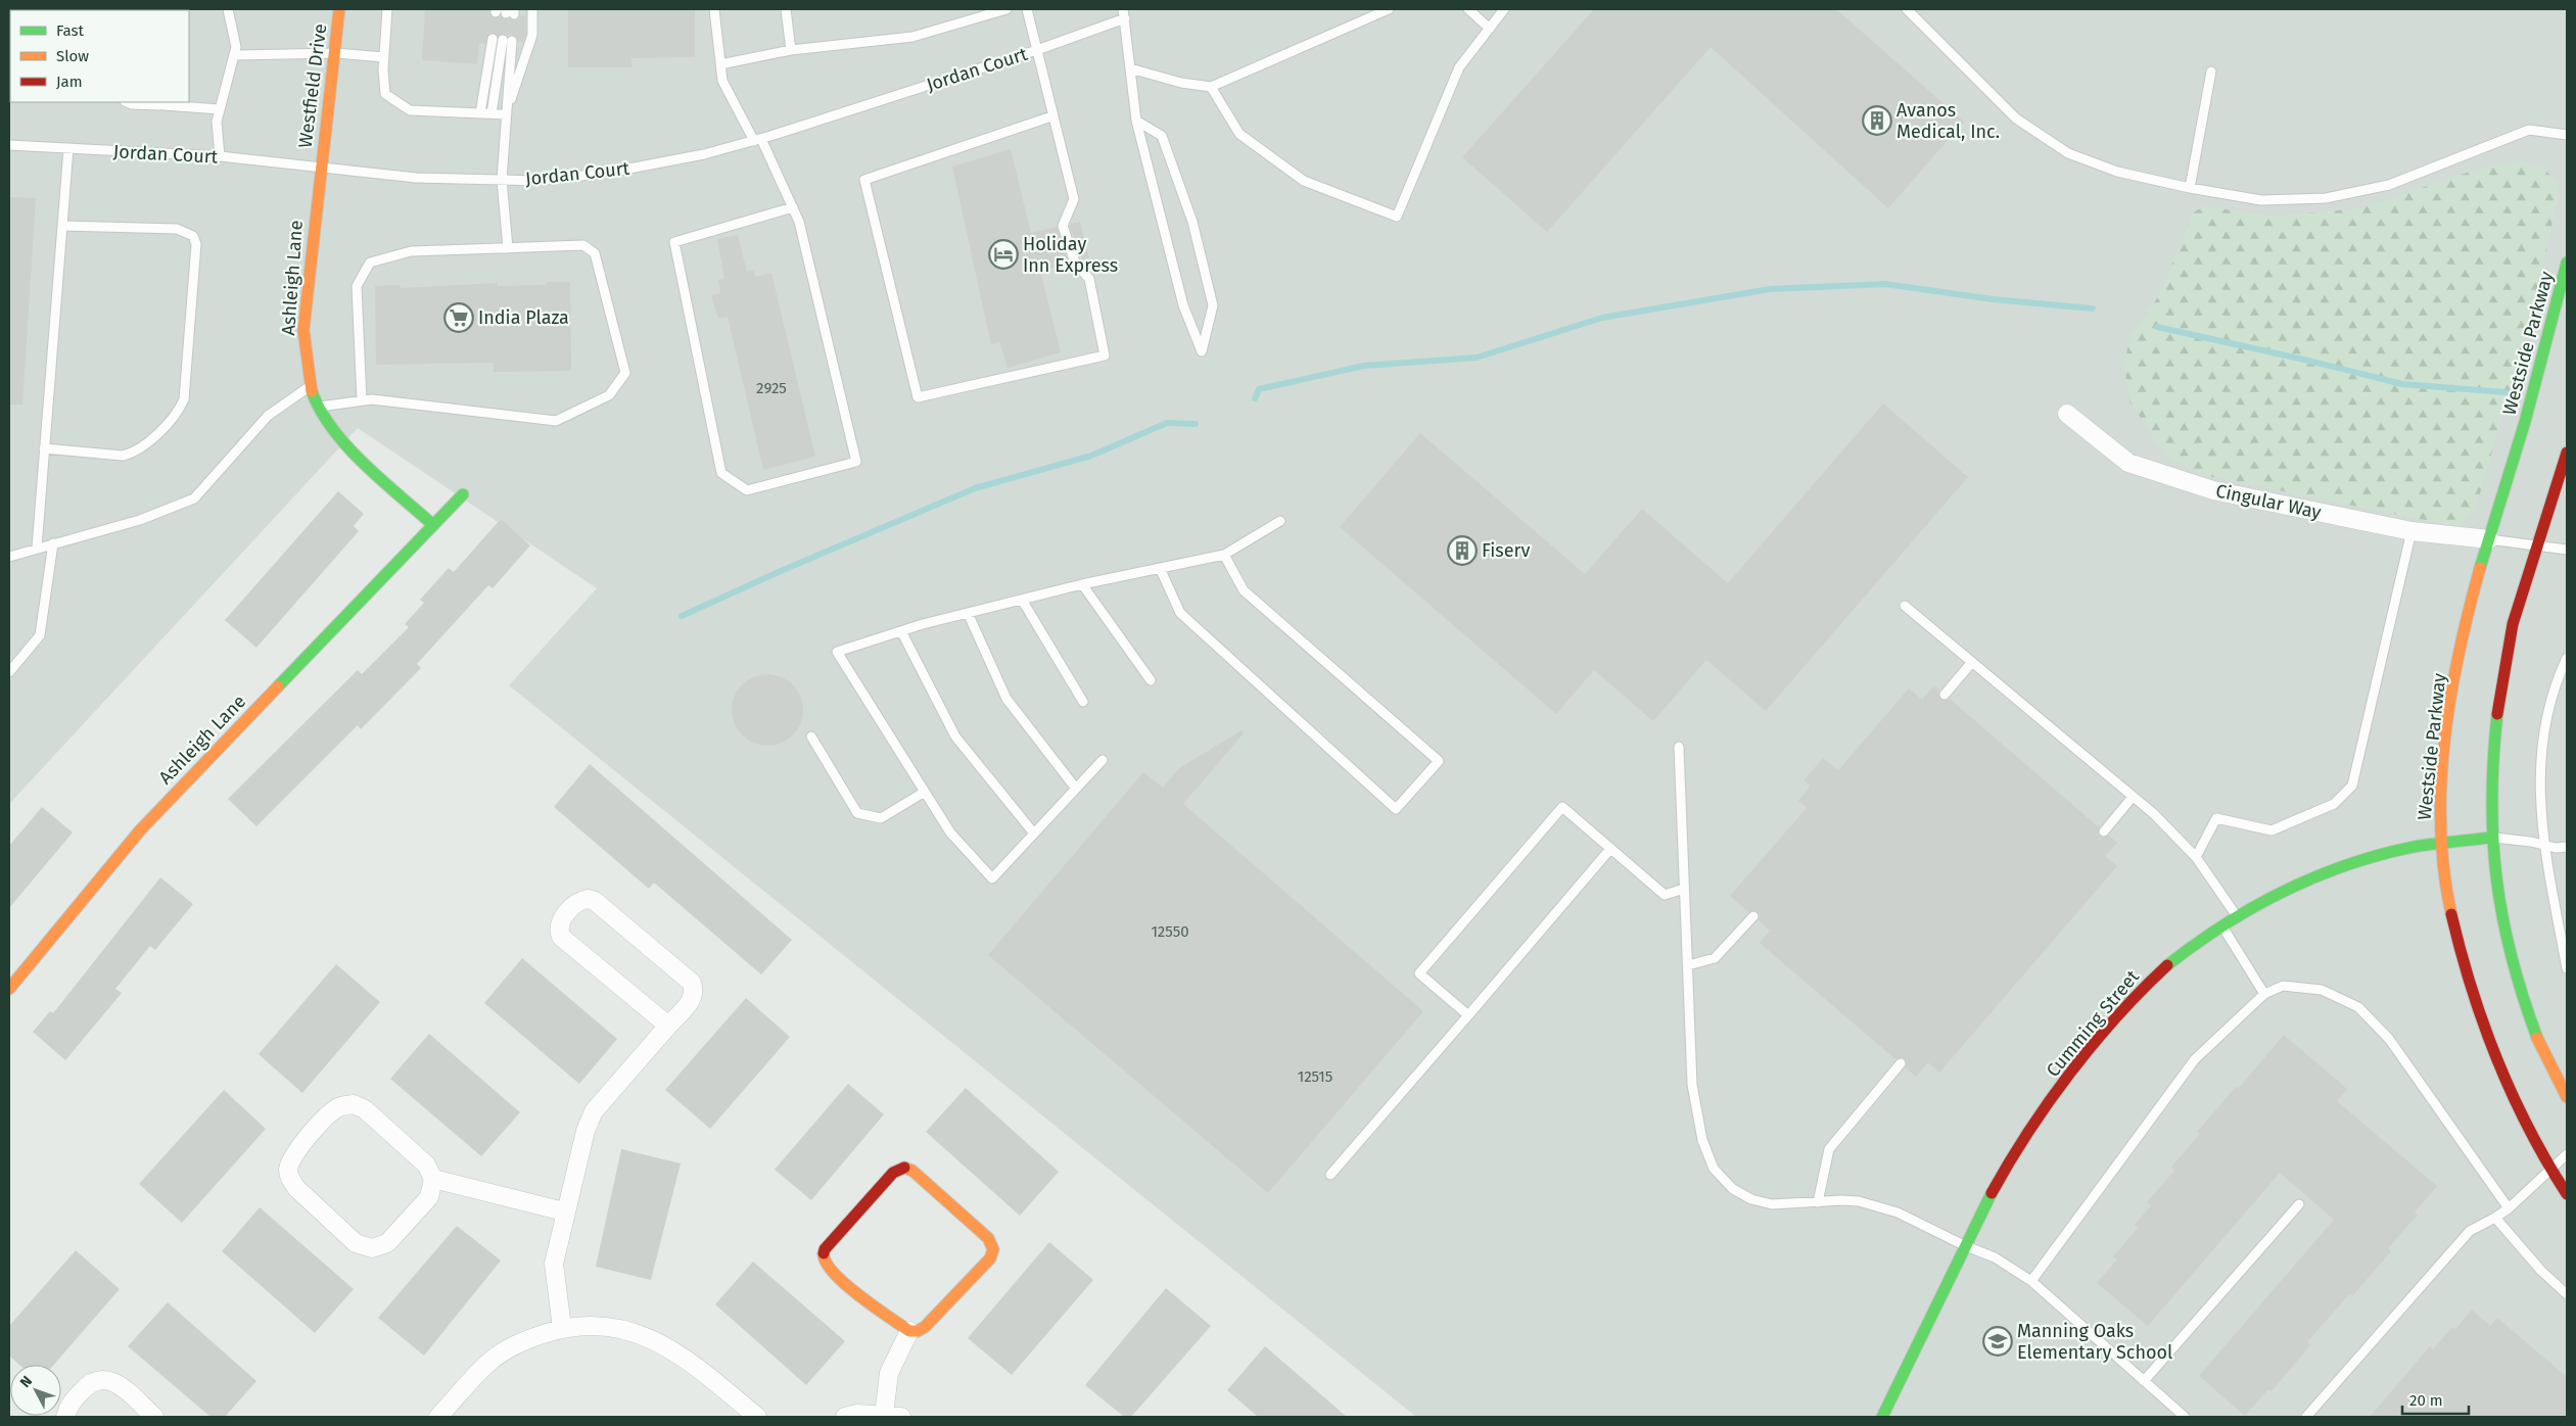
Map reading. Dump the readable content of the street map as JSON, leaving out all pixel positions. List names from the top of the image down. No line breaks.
{"streets":{"street":["Westfield Drive","Ashleigh Lane","Westside Parkway","Cingular Way","Cumming Street"],"lane":["Jordan Court"]},"crossings":[["Jordan Court","Westfield Drive"],["Jordan Court","Ashleigh Lane"],["Westfield Drive","Ashleigh Lane"],["Westside Parkway","Cingular Way"],["Westside Parkway","Cumming Street"]],"places":{"building":["Avanos Medical, Inc.","Fiserv"],"hotel":["Holiday Inn Express"],"supermarket":["India Plaza"],"school or university":["Manning Oaks Elementary School"]},"house_numbers":["2925","12550","12515"],"legend":["Fast","Slow","Jam"],"scale_bar":"20 m","north":"top left"}
